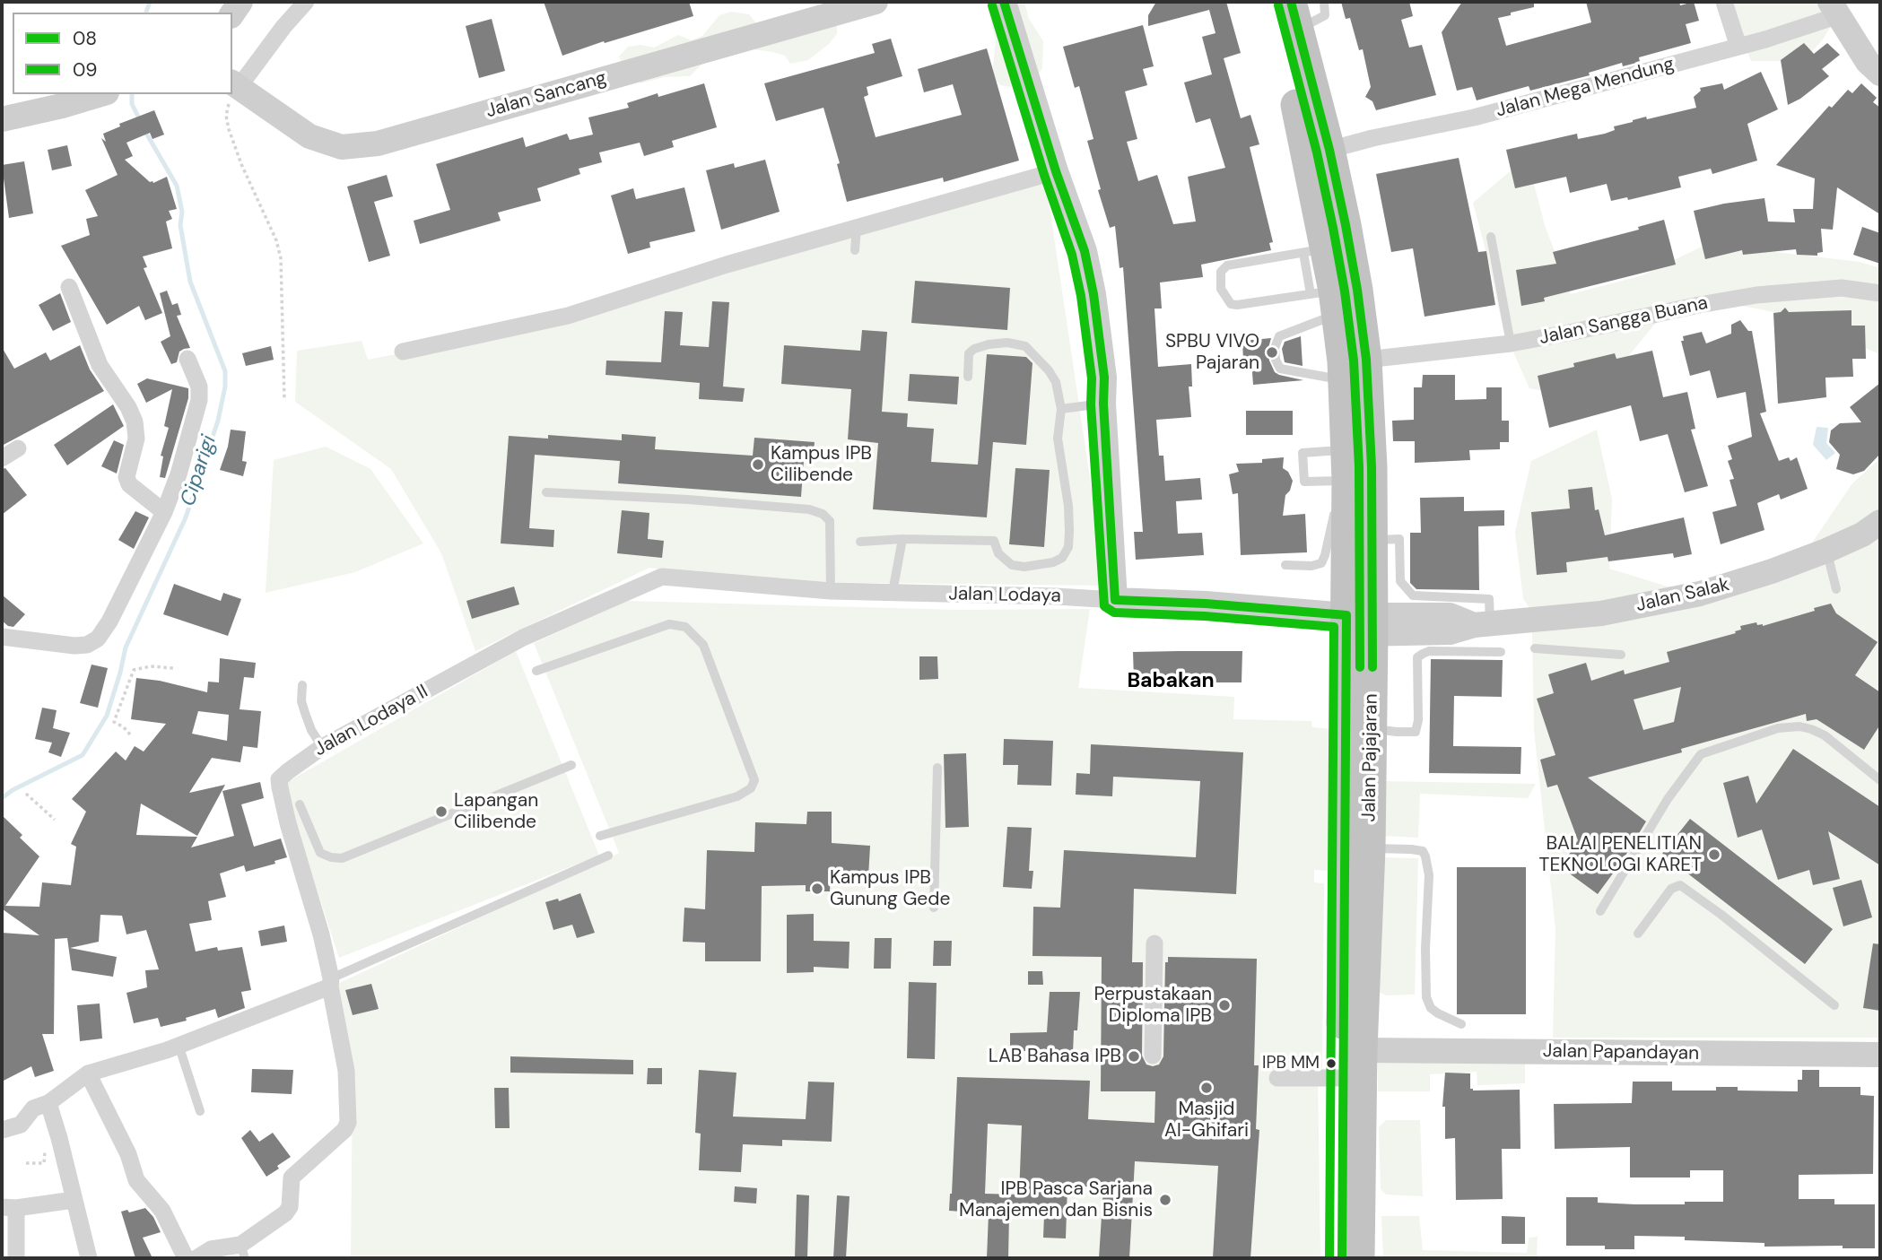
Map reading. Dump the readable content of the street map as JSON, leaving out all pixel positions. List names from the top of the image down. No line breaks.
{"streets":{"highway":["Jalan Pajajaran"],"street":["Jalan Mega Mendung","Jalan Sancang","Jalan Sangga Buana","Jalan Lodaya","Jalan Salak","Jalan Lodaya II","Jalan Papandayan"]},"crossings":[["Jalan Mega Mendung","Jalan Pajajaran"],["Jalan Sangga Buana","Jalan Pajajaran"],["Jalan Lodaya","Jalan Salak"],["Jalan Lodaya","Jalan Lodaya II"],["Jalan Lodaya","Jalan Pajajaran"],["Jalan Salak","Jalan Pajajaran"],["Jalan Pajajaran","Jalan Papandayan"]],"districts":["Babakan"],"water":["Ciparigi"],"places":["SPBU VIVO Pajaran","Kampus IPB Cilibende","Lapangan Cilibende","BALAI PENELITIAN TEKNOLOGI KARET","Kampus IPB Gunung Gede","Perpustakaan Diploma IPB","LAB Bahasa IPB","IPB MM","Masjid Al-Ghifari","IPB Pasca Sarjana Manajemen dan Bisnis"],"lines":["transit line 08","transit line 09"],"legend":["08","09"]}
